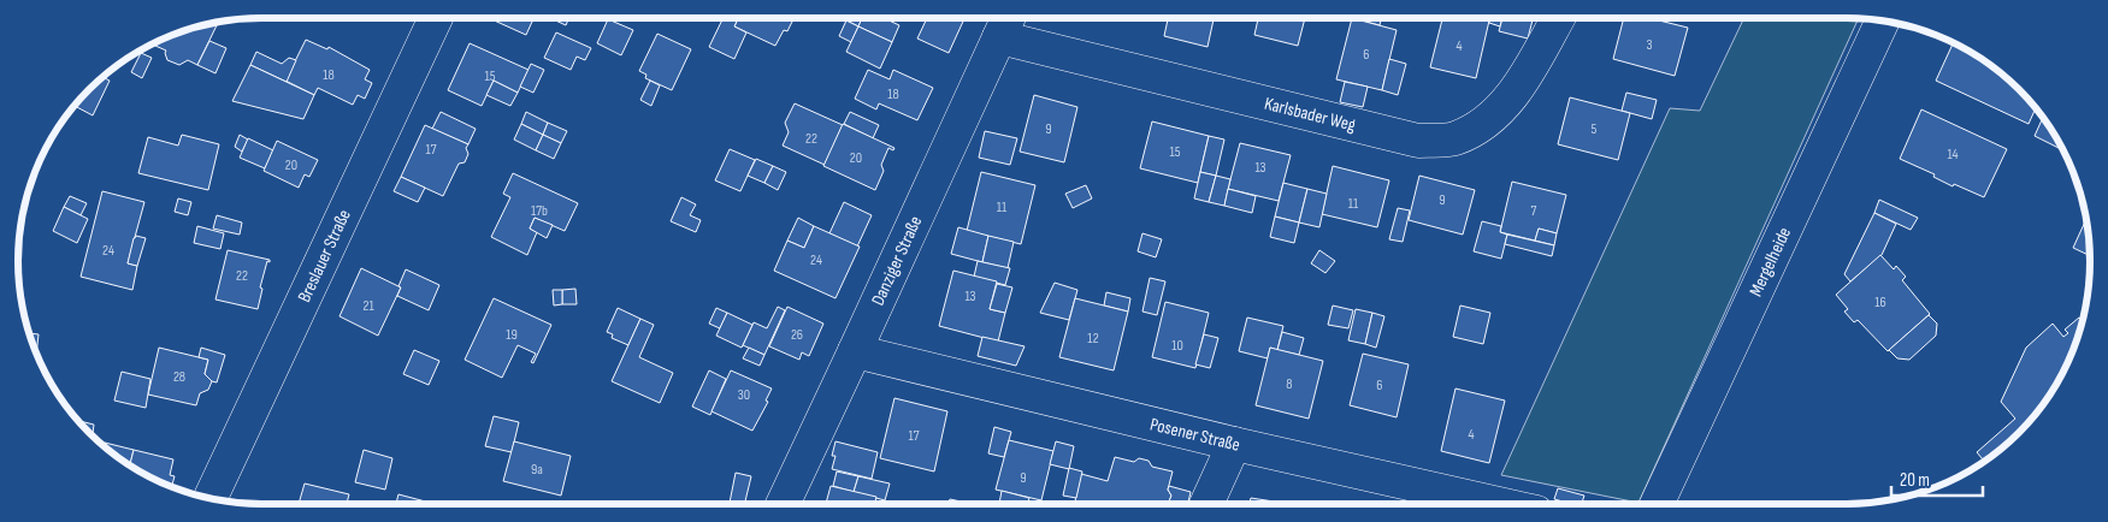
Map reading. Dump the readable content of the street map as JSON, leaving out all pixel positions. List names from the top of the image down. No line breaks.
{"streets":{"street":["Karlsbader Weg","Breslauer Straße","Danziger Straße","Mergelheide","Posener Straße"]},"crossings":[["Karlsbader Weg","Danziger Straße"],["Danziger Straße","Posener Straße"]],"house_numbers":["3","4","6","18","15","18","9","5","22","17","15","14","20","20","13","9","11","11","17b","7","24","24","22","13","16","21","19","26","12","10","28","8","6","30","4","17","9a","9"],"scale_bar":"20 m"}
